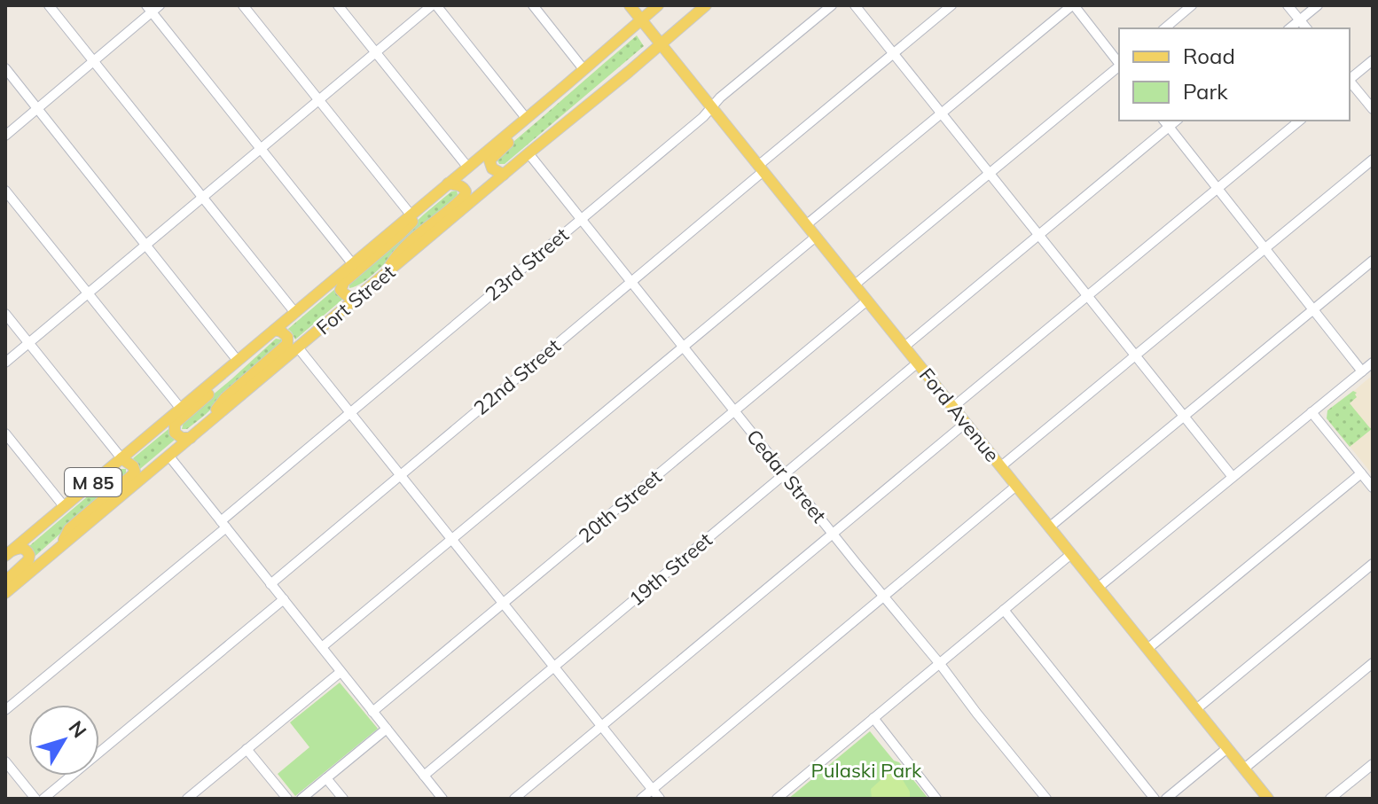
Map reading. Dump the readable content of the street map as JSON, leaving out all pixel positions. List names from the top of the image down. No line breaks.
{"streets":{"main road":["Fort Street","Ford Avenue","M 85"],"street":["23rd Street","22nd Street","Cedar Street","20th Street","19th Street"]},"crossings":[["23rd Street","Ford Avenue"],["23rd Street","Cedar Street"],["Fort Street","Ford Avenue"],["Fort Street","Cedar Street"],["22nd Street","Ford Avenue"],["22nd Street","Cedar Street"],["Ford Avenue","20th Street"],["Ford Avenue","19th Street"],["Cedar Street","20th Street"],["Cedar Street","19th Street"]],"parks":["Pulaski Park"],"legend":["Road","Park"],"north":"top right"}
